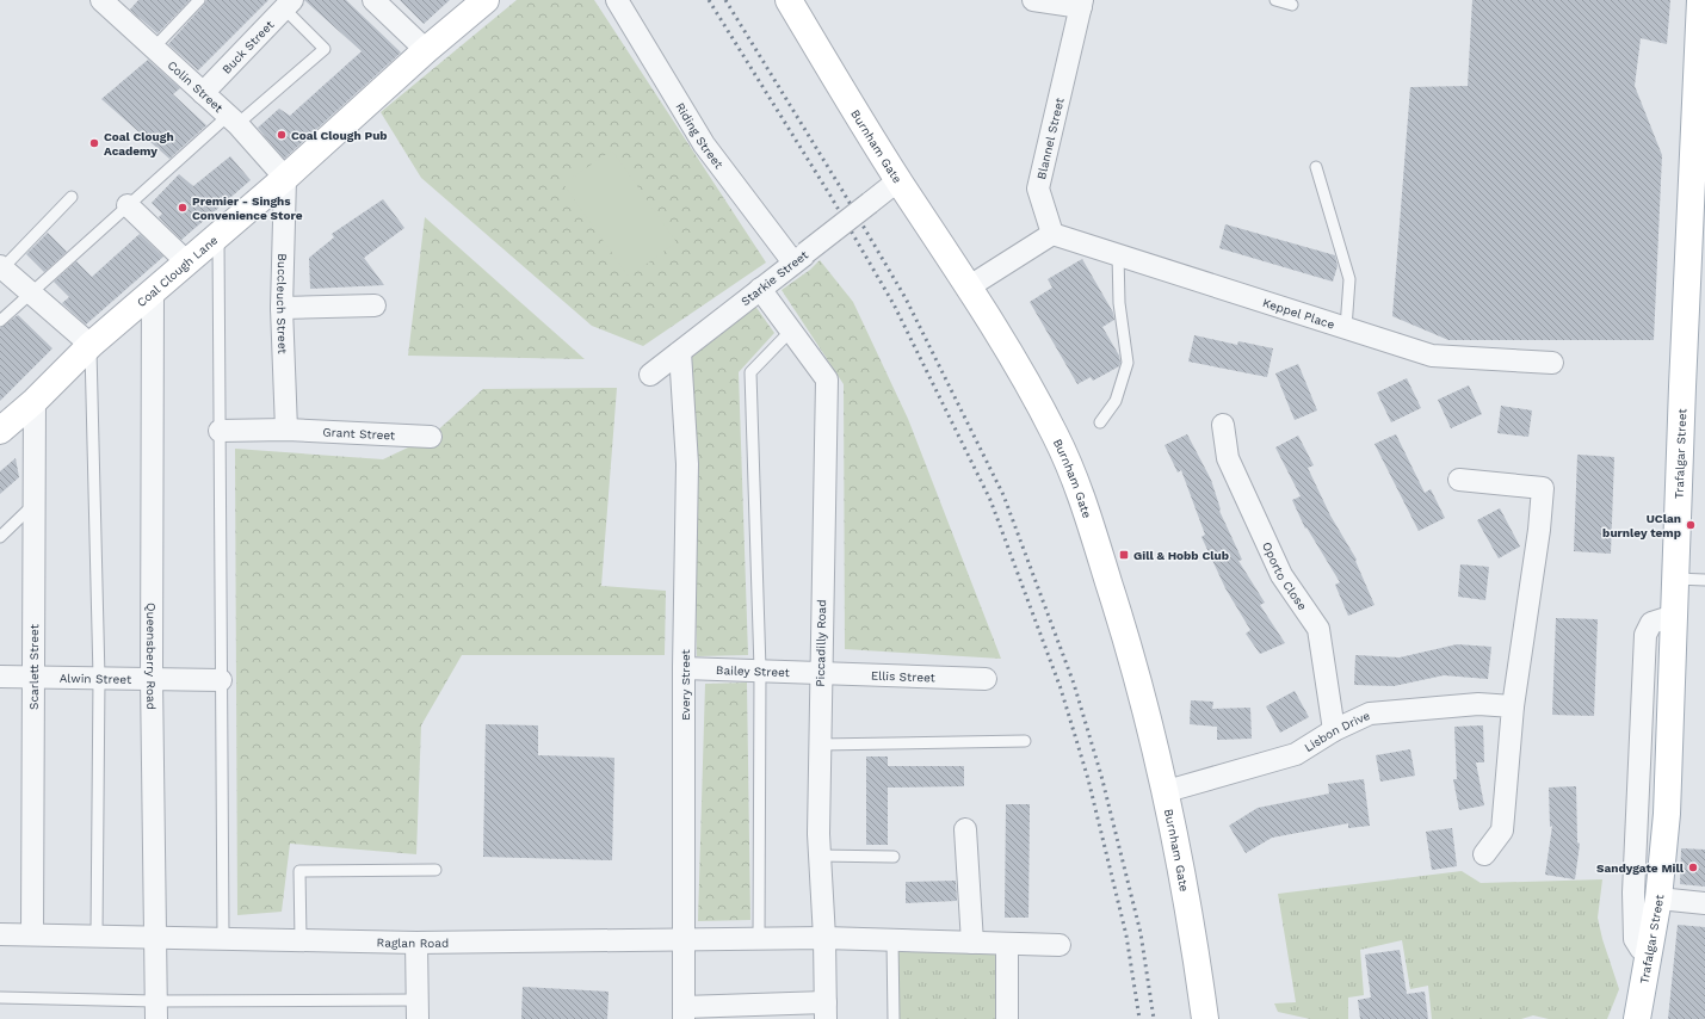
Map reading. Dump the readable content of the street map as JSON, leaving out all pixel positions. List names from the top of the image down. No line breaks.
{"streets":{"main road":["Burnham Gate","Coal Clough Lane","Trafalgar Street"],"street":["Buck Street","Colin Street","Riding Street","Blannel Street","Starkie Street","Buccleuch Street","Keppel Place","Grant Street","Oporto Close","Piccadilly Road","Queensberry Road","Scarlett Street","Bailey Street","Ellis Street","Alwin Street","Every Street","Lisbon Drive","Raglan Road"]},"crossings":[["Buck Street","Colin Street"],["Colin Street","Coal Clough Lane"],["Colin Street","Buccleuch Street"],["Riding Street","Starkie Street"],["Blannel Street","Keppel Place"],["Burnham Gate","Starkie Street"],["Burnham Gate","Lisbon Drive"],["Coal Clough Lane","Buccleuch Street"],["Coal Clough Lane","Queensberry Road"],["Coal Clough Lane","Scarlett Street"],["Starkie Street","Piccadilly Road"],["Starkie Street","Every Street"],["Buccleuch Street","Grant Street"],["Oporto Close","Lisbon Drive"],["Piccadilly Road","Bailey Street"],["Piccadilly Road","Ellis Street"],["Piccadilly Road","Raglan Road"],["Queensberry Road","Alwin Street"],["Queensberry Road","Raglan Road"],["Scarlett Street","Alwin Street"],["Scarlett Street","Raglan Road"],["Bailey Street","Ellis Street"],["Bailey Street","Every Street"],["Every Street","Raglan Road"]],"places":{"other":["Coal Clough Pub","Coal Clough Academy","Premier - Singhs Convenience Store","UClan burnley temp","Sandygate Mill"],"transit":["Gill & Hobb Club"]}}
